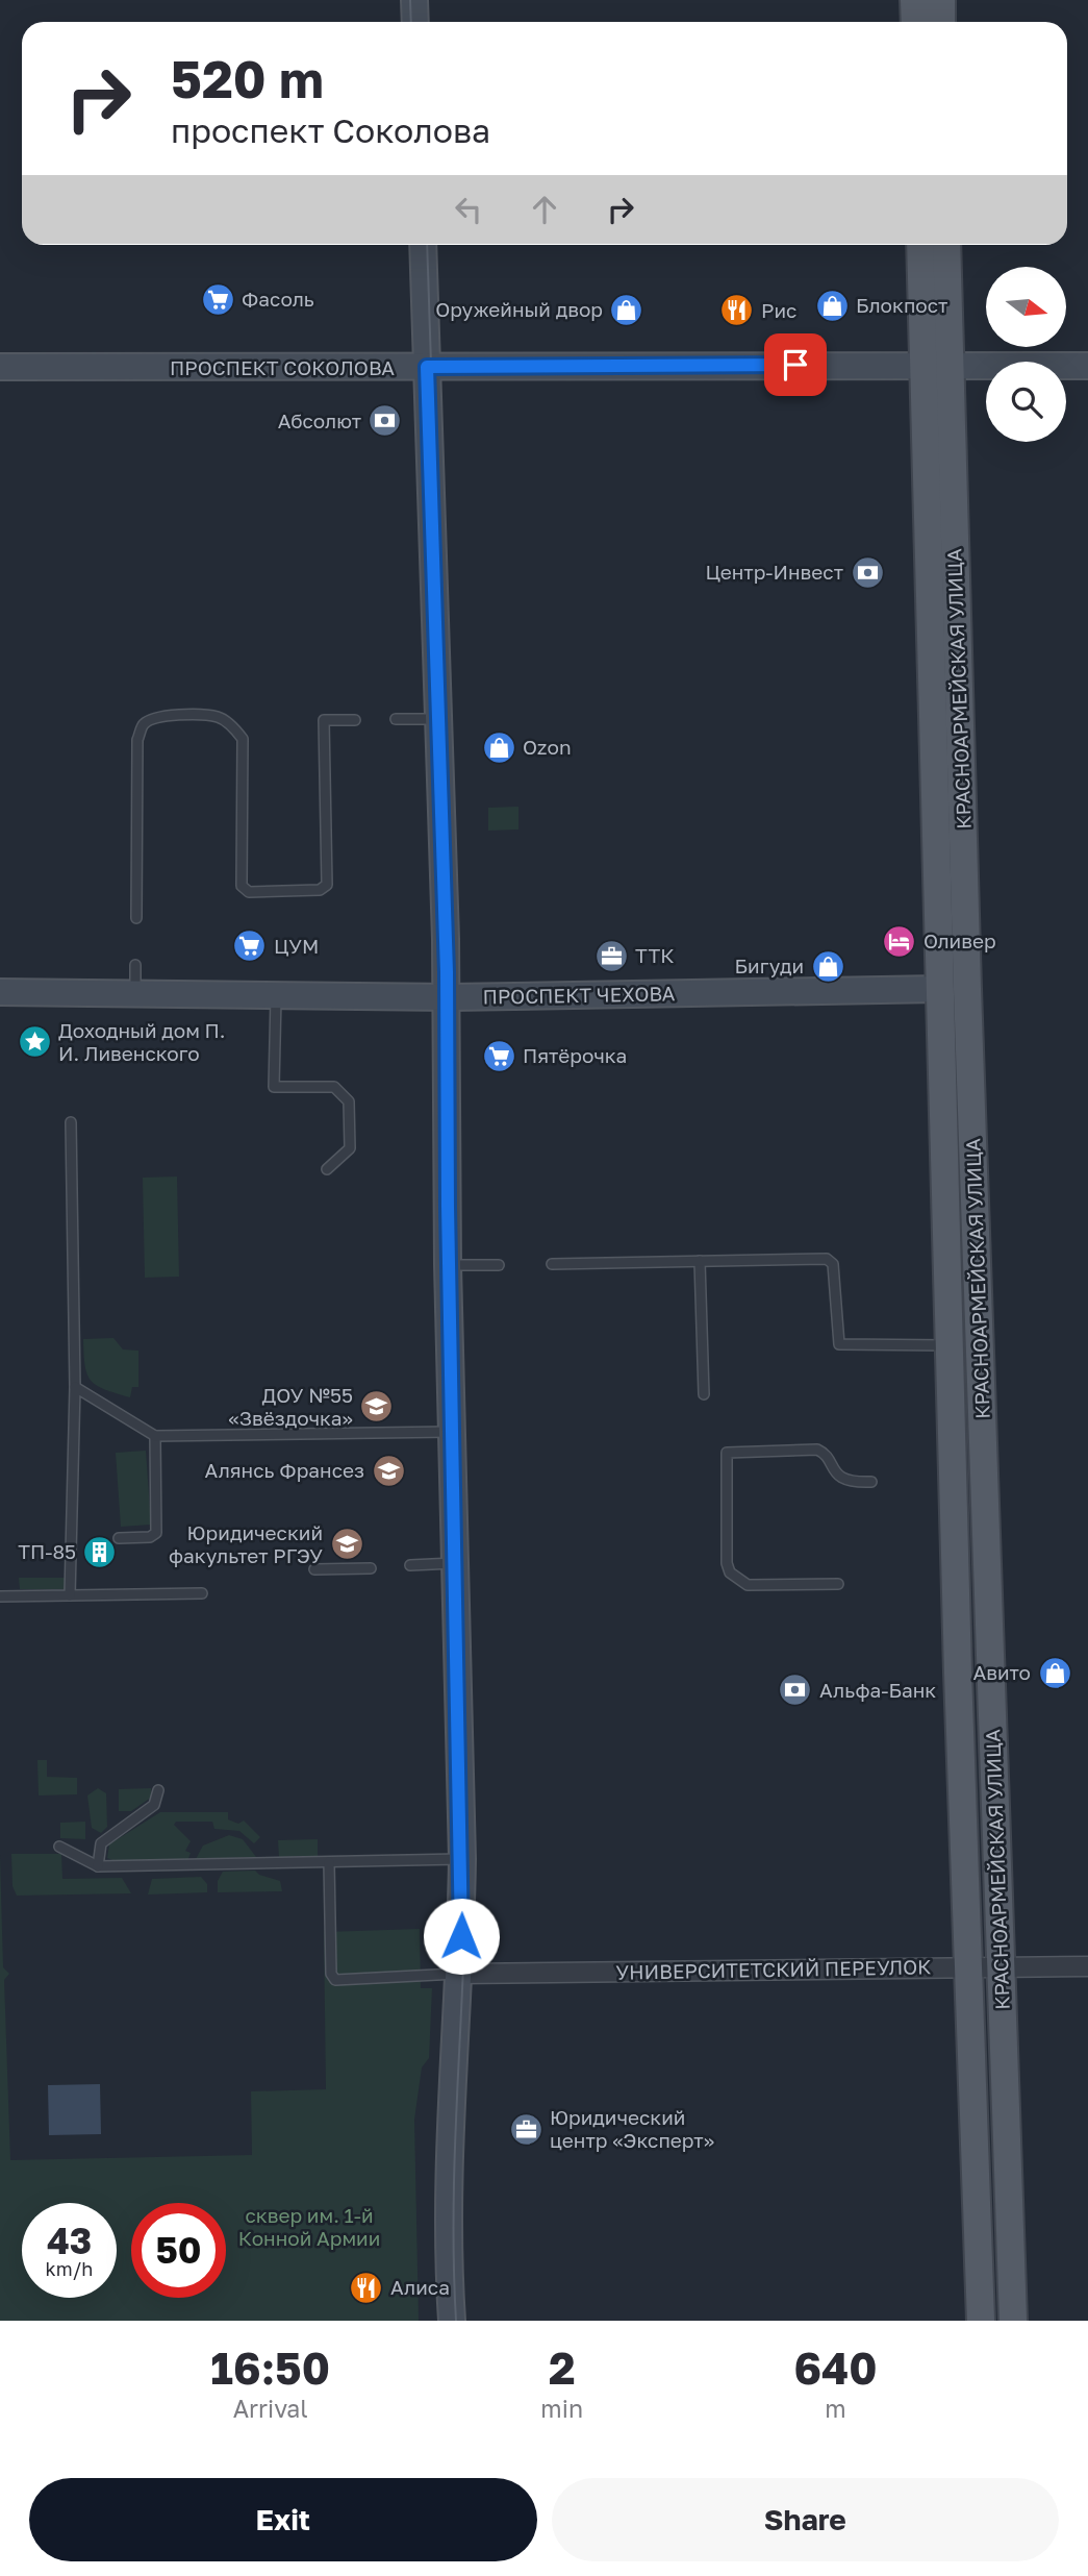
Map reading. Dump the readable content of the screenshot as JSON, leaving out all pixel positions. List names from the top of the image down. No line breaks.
{"streets":{"main road":["ПРОСПЕКТ СОКОЛОВА","КРАСНОАРМЕЙСКАЯ УЛИЦА","ПРОСПЕКТ ЧЕХОВА"],"street":["УНИВЕРСИТЕТСКИЙ ПЕРЕУЛОК"]},"crossings":[["ПРОСПЕКТ СОКОЛОВА","КРАСНОАРМЕЙСКАЯ УЛИЦА"],["КРАСНОАРМЕЙСКАЯ УЛИЦА","ПРОСПЕКТ ЧЕХОВА"],["КРАСНОАРМЕЙСКАЯ УЛИЦА","УНИВЕРСИТЕТСКИЙ ПЕРЕУЛОК"]],"parks":["сквер им. 1-й Конной Армии"],"places":{"supermarket":["Фасоль","ЦУМ","Пятёрочка"],"shop":["Блокпост","Оружейный двор","Ozon","Бигуди","Авито"],"restaurant":["Рис","Алиса"],"bank":["Абсолют","Центр-Инвест","Альфа-Банк"],"hotel":["Оливер"],"office":["ТТК","Юридический центр «Эксперт»"],"place":["Доходный дом П. И. Ливенского"],"school or university":["ДОУ №55 «Звёздочка»","Алянсь Франсез","Юридический факультет РГЭУ"],"building":["ТП-85"]},"north":"right","page":{"turn":["520 m","проспект Соколова"],"speed":"43 km/h","limit":"50","eta":["16:50","Arrival","2","min","640","m"],"buttons":["Exit","Share"]}}
